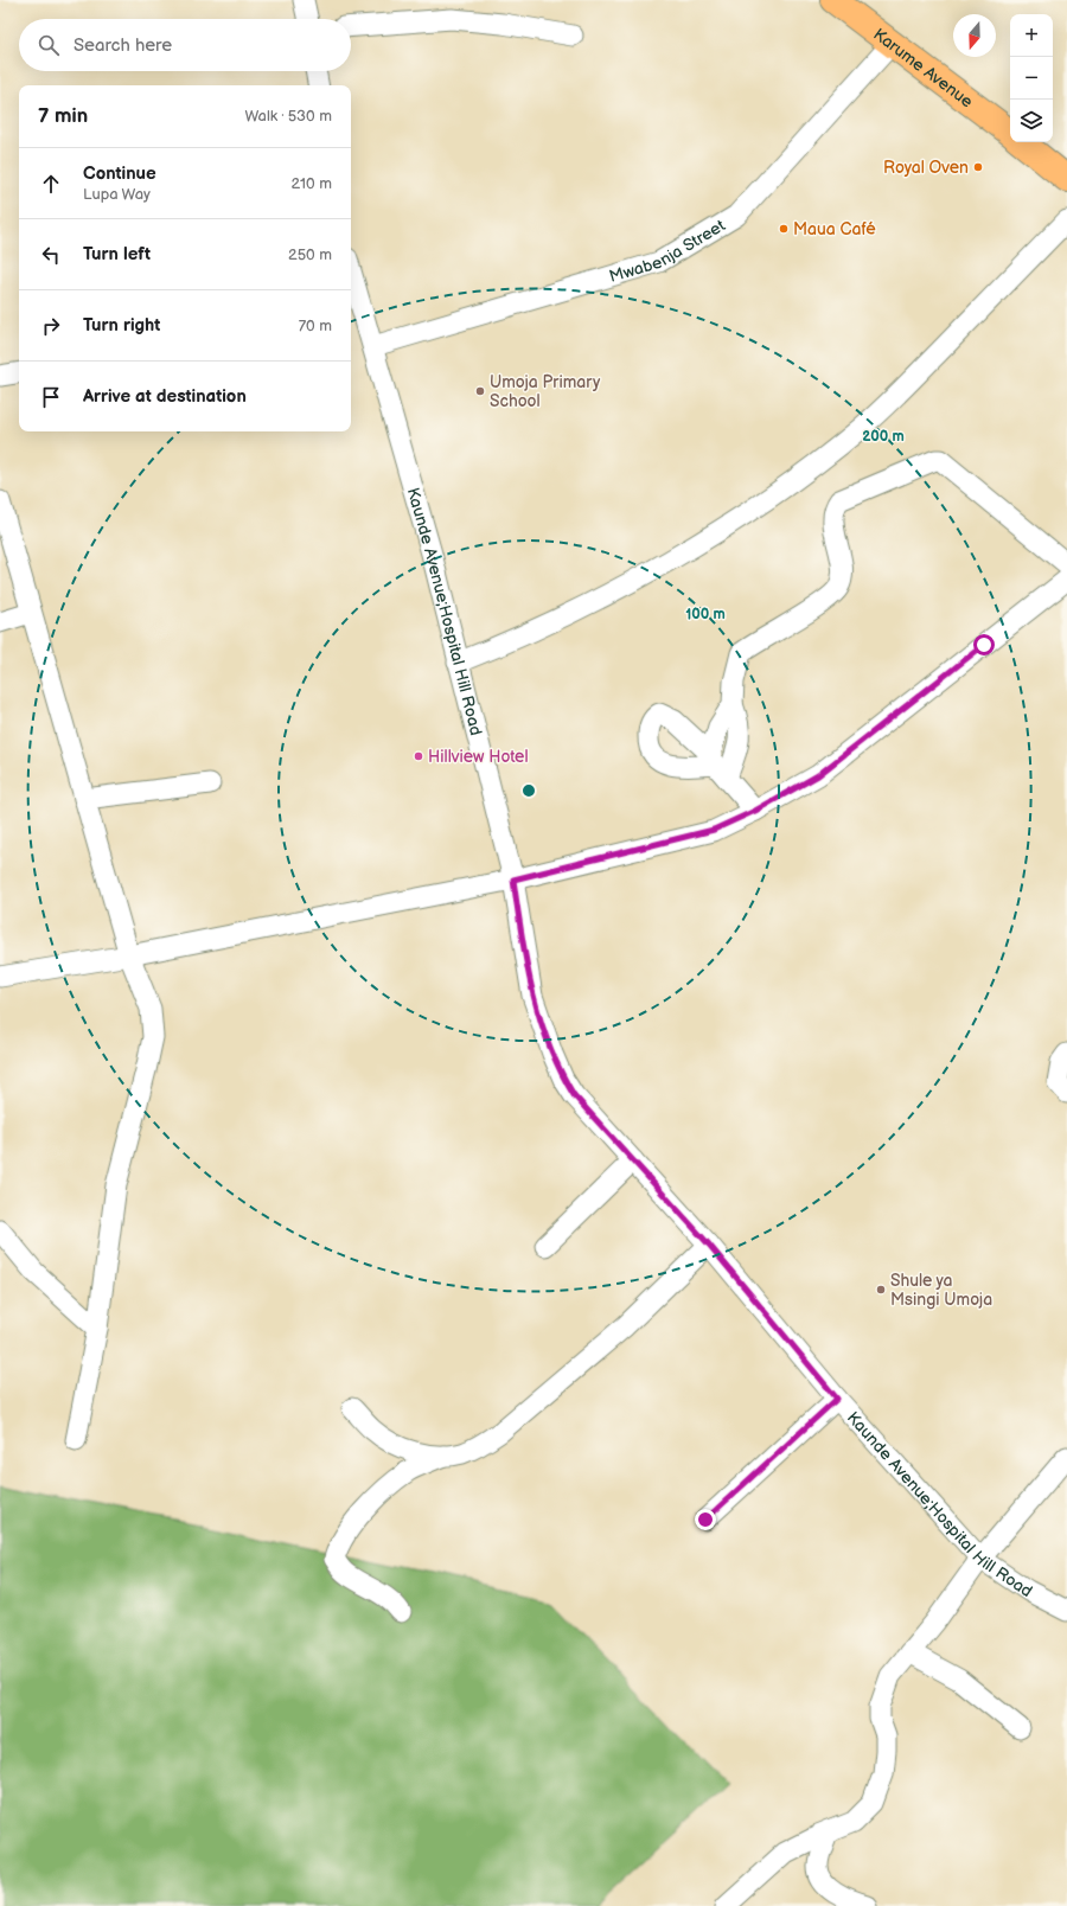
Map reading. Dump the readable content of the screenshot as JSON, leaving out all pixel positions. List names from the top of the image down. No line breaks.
{"streets":{"main road":["Karume Avenue"],"street":["Mwabenja Street","Kaunde Avenue;Hospital Hill Road"]},"crossings":[["Karume Avenue","Mwabenja Street"],["Mwabenja Street","Kaunde Avenue;Hospital Hill Road"]],"places":["Royal Oven","Maua Café","Umoja Primary School","Hillview Hotel","Shule ya Msingi Umoja"],"north":"bottom","page":{"map_buttons":["+","−"],"search":"Search here","heading":["7 min","Walk · 530 m"],"list":[["Continue","Lupa Way","210 m"],["Turn left","250 m"],["Turn right","70 m"],"Arrive at destination"]},"rings":["200 m","100 m"]}
